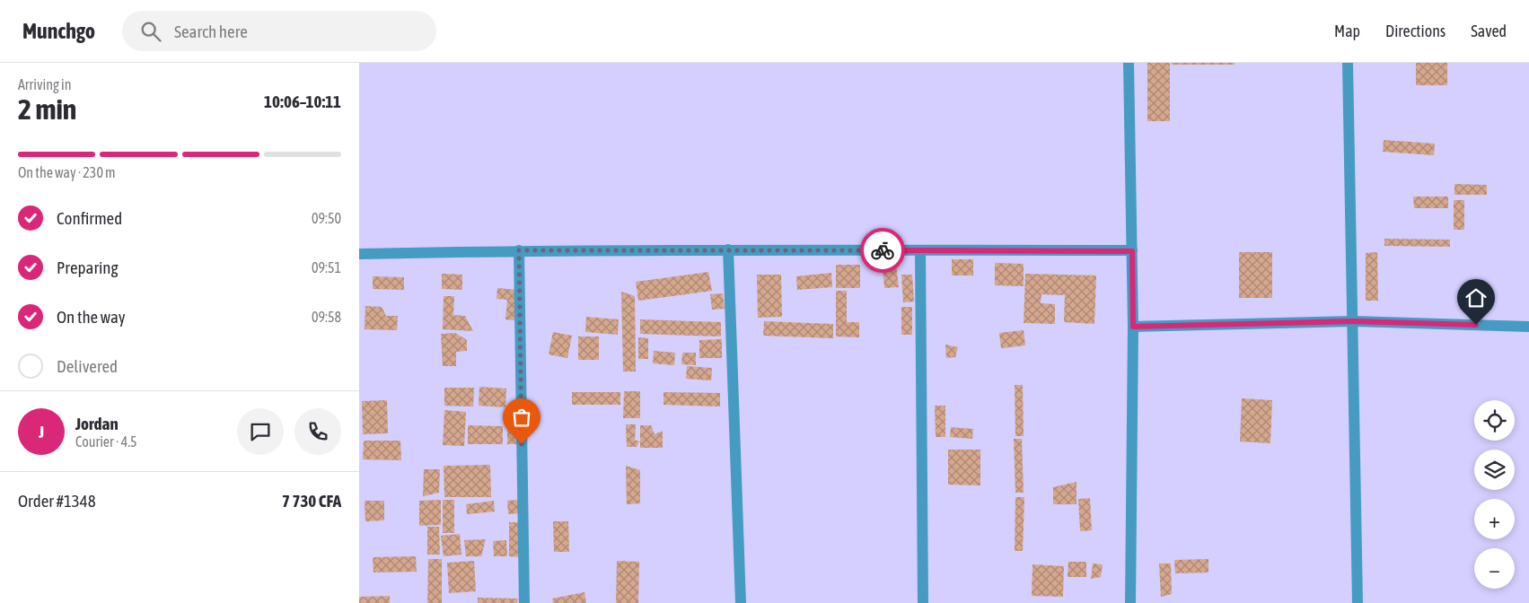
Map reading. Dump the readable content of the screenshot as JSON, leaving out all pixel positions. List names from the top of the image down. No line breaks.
{"page":{"header":"Munchgo","search":"Search here","nav":["Map","Directions","Saved"],"heading":["2 min","Arriving in","10:06–10:11"],"panel":["Jordan","Courier · 4.5","Order #1348","7 730 CFA"],"bar":"On the way · 230 m","list":[["Confirmed","09:50"],["Preparing","09:51"],["On the way","09:58"],"Delivered"],"map_buttons":["+","−"],"round":"J"}}
